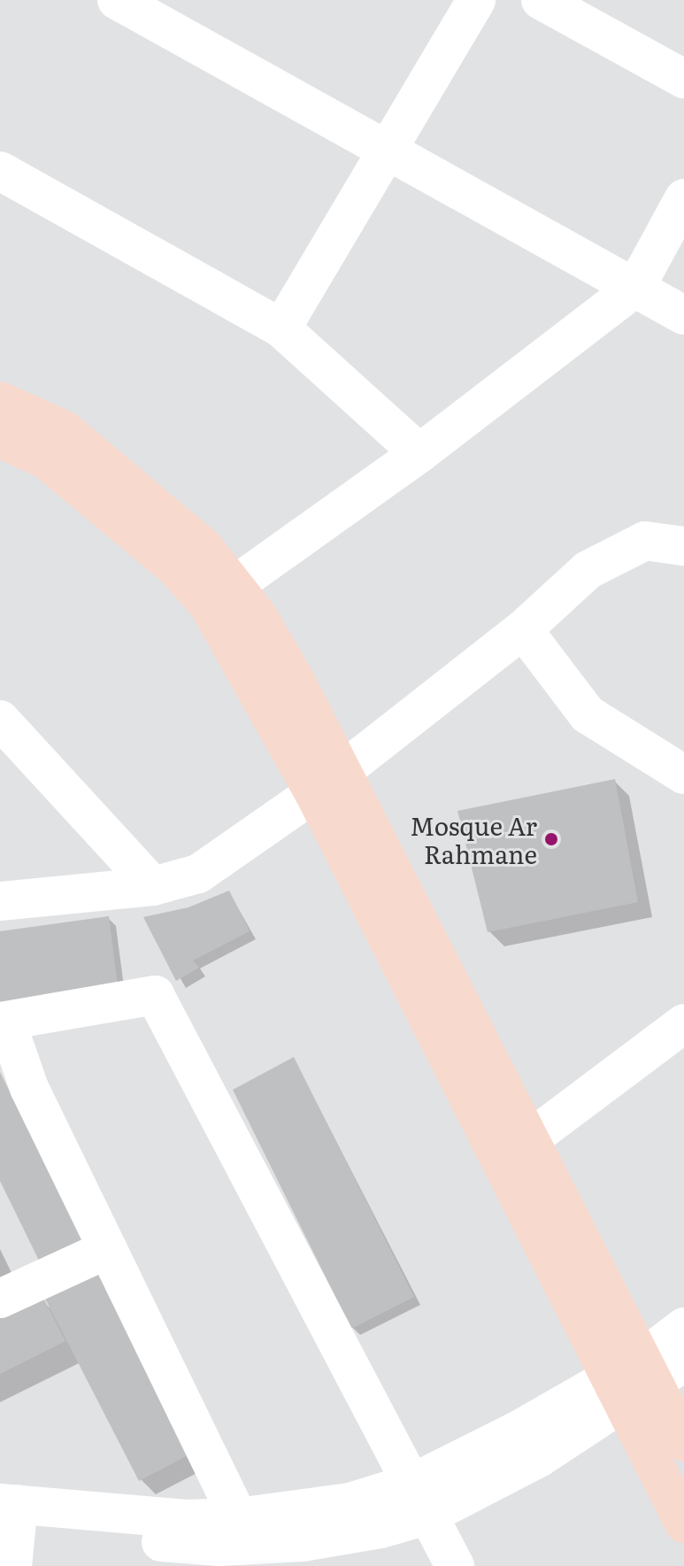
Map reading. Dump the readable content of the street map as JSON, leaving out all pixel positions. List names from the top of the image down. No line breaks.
{"places":["Mosque Ar Rahmane"]}
